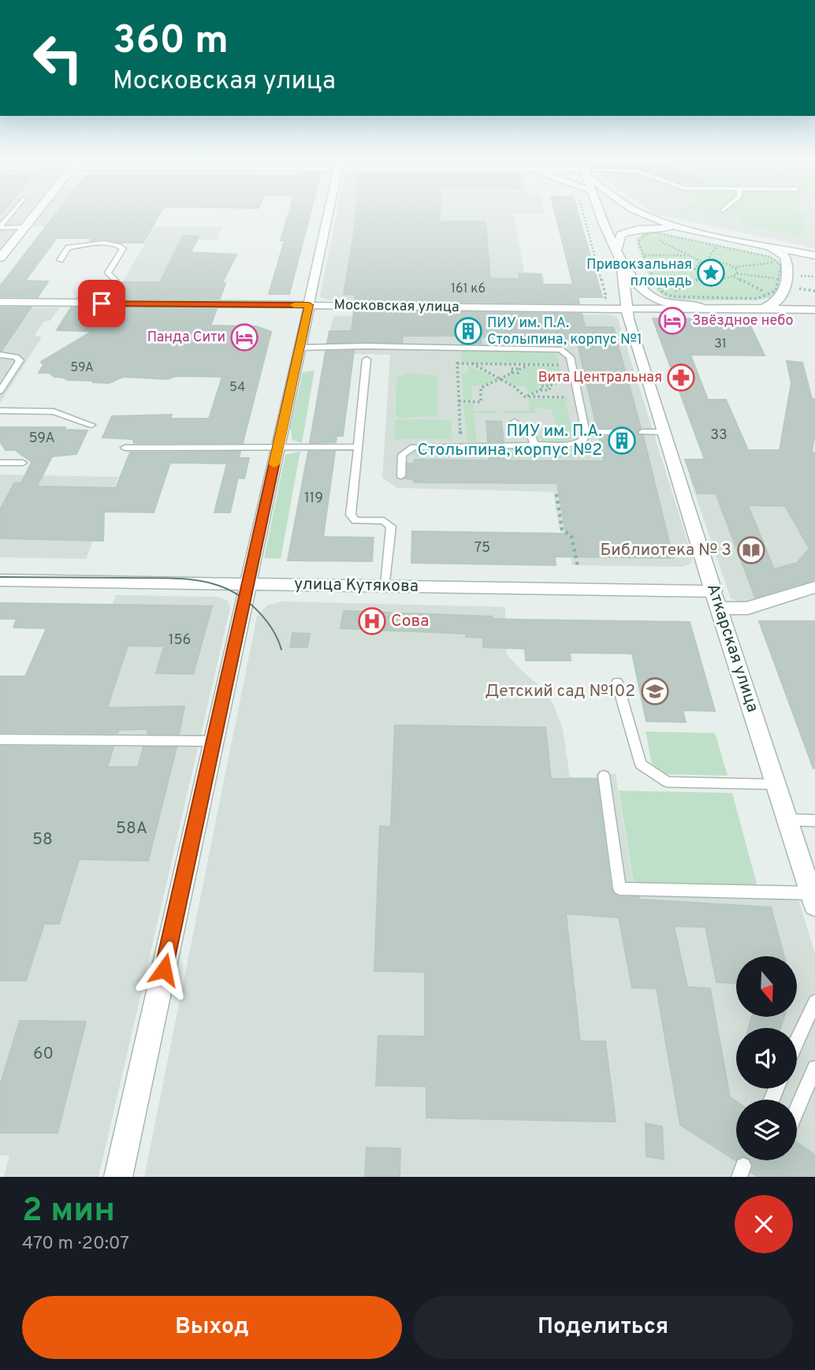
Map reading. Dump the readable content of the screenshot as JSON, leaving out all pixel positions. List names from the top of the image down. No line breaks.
{"streets":{"street":["Московская улица","улица Кутякова","Аткарская улица"]},"crossings":[["Московская улица","Аткарская улица"],["улица Кутякова","Аткарская улица"]],"places":{"place":["Привокзальная площадь"],"hotel":["Звёздное небо","Панда Сити"],"building":["ПИУ им. П.А. Столыпина, корпус №1","ПИУ им. П.А. Столыпина, корпус №2"],"pharmacy":["Вита Центральная"],"library":["Библиотека № 3"],"hospital":["Сова"],"school or university":["Детский сад №102"]},"house_numbers":["161 к6","31","59А","54","33","59А","119","75","156","58А","58","60"],"north":"bottom","page":{"turn":["360 m","Московская улица"],"heading":["2 мин","470 m · 20:07"],"buttons":["Выход","Поделиться"]}}
